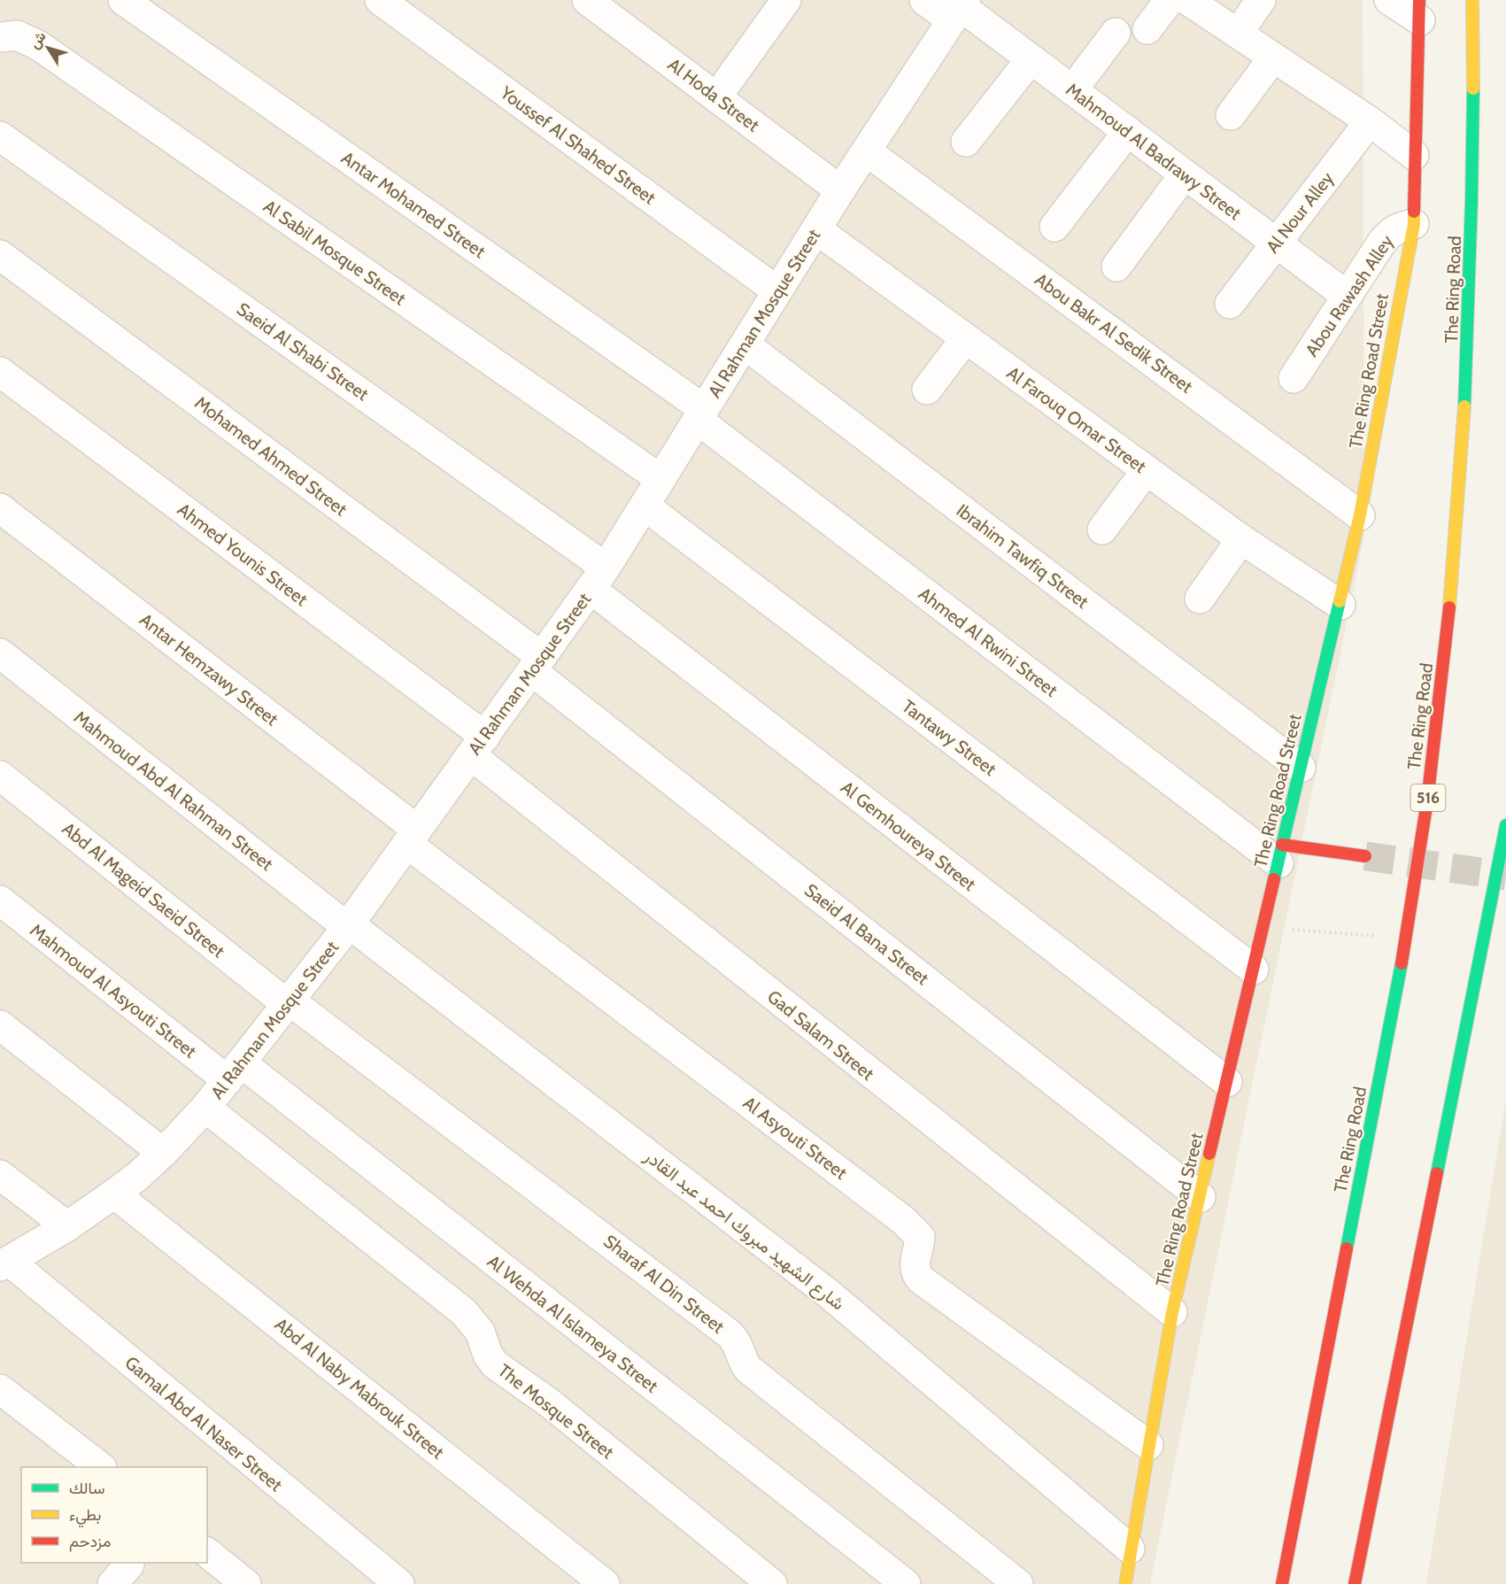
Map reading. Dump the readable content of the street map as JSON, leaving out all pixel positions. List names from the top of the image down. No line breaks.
{"streets":{"main road":["The Ring Road","The Ring Road Street","516"],"street":["Al Hoda Street","Youssef Al Shahed Street","Mahmoud Al Badrawy Street","Antar Mohamed Street","Al Nour Alley","Al Sabil Mosque Street","Abou Rawash Alley","Al Rahman Mosque Street","Abou Bakr Al Sedik Street","Saeid Al Shabi Street","Al Farouq Omar Street","Mohamed Ahmed Street","Ahmed Younis Street","Ibrahim Tawfiq Street","Ahmed Al Rwini Street","Antar Hemzawy Street","Tantawy Street","Mahmoud Abd Al Rahman Street","Al Gemhoureya Street","Abd Al Mageid Saeid Street","Saeid Al Bana Street","Mahmoud Al Asyouti Street","Gad Salam Street","Al Asyouti Street","شارع الشهيد مبروك احمد عبد القادر","Sharaf Al Din Street","Al Wehda Al Islameya Street","Abd Al Naby Mabrouk Street","The Mosque Street","Gamal Abd Al Naser Street"]},"crossings":[["Al Hoda Street","Al Rahman Mosque Street"],["Youssef Al Shahed Street","Al Rahman Mosque Street"],["Mahmoud Al Badrawy Street","Al Nour Alley"],["Mahmoud Al Badrawy Street","Abou Rawash Alley"],["Mahmoud Al Badrawy Street","Al Rahman Mosque Street"],["Antar Mohamed Street","Al Rahman Mosque Street"],["Antar Mohamed Street","Ahmed Al Rwini Street"],["Al Sabil Mosque Street","Al Rahman Mosque Street"],["Abou Rawash Alley","The Ring Road Street"],["Al Rahman Mosque Street","Abou Bakr Al Sedik Street"],["Al Rahman Mosque Street","Saeid Al Shabi Street"],["Al Rahman Mosque Street","Al Farouq Omar Street"],["Al Rahman Mosque Street","Mohamed Ahmed Street"],["Al Rahman Mosque Street","Ahmed Younis Street"],["Al Rahman Mosque Street","Ibrahim Tawfiq Street"],["Al Rahman Mosque Street","Ahmed Al Rwini Street"],["Al Rahman Mosque Street","Antar Hemzawy Street"],["Al Rahman Mosque Street","Tantawy Street"],["Al Rahman Mosque Street","Mahmoud Abd Al Rahman Street"],["Al Rahman Mosque Street","Al Gemhoureya Street"],["Al Rahman Mosque Street","Abd Al Mageid Saeid Street"],["Al Rahman Mosque Street","Saeid Al Bana Street"],["Al Rahman Mosque Street","Mahmoud Al Asyouti Street"],["Al Rahman Mosque Street","Gad Salam Street"],["Al Rahman Mosque Street","Al Asyouti Street"],["Al Rahman Mosque Street","شارع الشهيد مبروك احمد عبد القادر"],["Al Rahman Mosque Street","Sharaf Al Din Street"],["Al Rahman Mosque Street","Al Wehda Al Islameya Street"],["Al Rahman Mosque Street","Abd Al Naby Mabrouk Street"],["Al Rahman Mosque Street","The Mosque Street"],["Al Rahman Mosque Street","Gamal Abd Al Naser Street"],["Abou Bakr Al Sedik Street","The Ring Road Street"],["Saeid Al Shabi Street","Al Gemhoureya Street"],["The Ring Road Street","Al Farouq Omar Street"],["The Ring Road Street","Ibrahim Tawfiq Street"],["The Ring Road Street","Ahmed Al Rwini Street"],["The Ring Road Street","Tantawy Street"],["The Ring Road Street","Al Gemhoureya Street"],["The Ring Road Street","Saeid Al Bana Street"],["The Ring Road Street","Gad Salam Street"],["The Ring Road Street","Al Asyouti Street"],["The Ring Road Street","شارع الشهيد مبروك احمد عبد القادر"],["Mohamed Ahmed Street","Saeid Al Bana Street"],["Ahmed Younis Street","Gad Salam Street"],["Antar Hemzawy Street","Al Asyouti Street"],["Mahmoud Abd Al Rahman Street","شارع الشهيد مبروك احمد عبد القادر"],["Abd Al Mageid Saeid Street","Sharaf Al Din Street"],["Mahmoud Al Asyouti Street","Al Wehda Al Islameya Street"]],"legend":["سالك","بطيء","مزدحم"],"north":"top left"}
